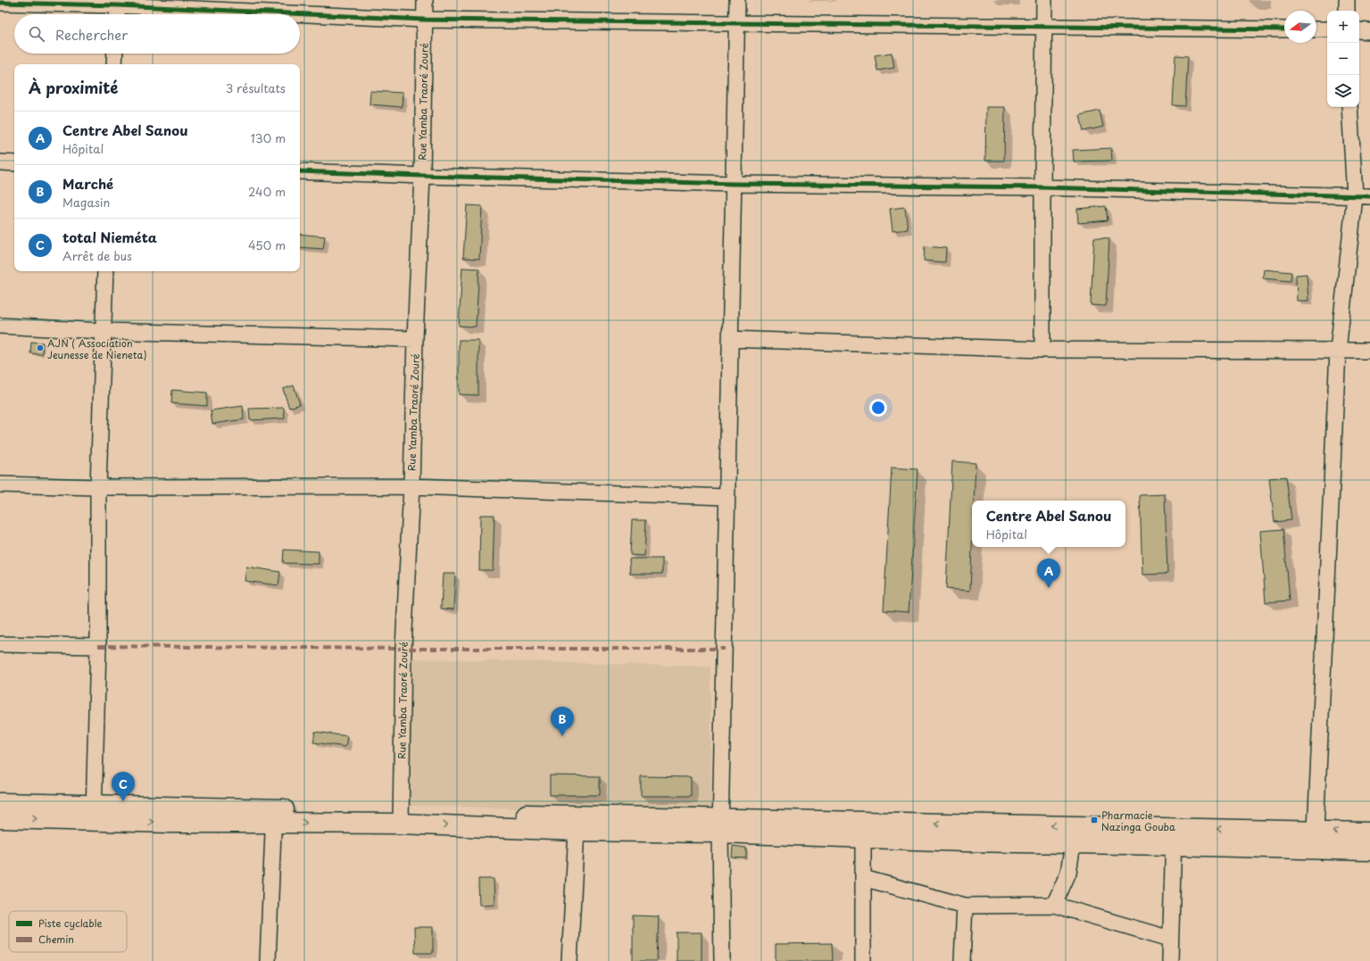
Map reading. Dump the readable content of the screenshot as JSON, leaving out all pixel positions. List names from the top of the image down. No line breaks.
{"streets":{"street":["Rue Yamba Traoré Zouré"]},"places":{"other":["AJN ( Association Jeunesse de Nieneta)"],"transit":["Pharmacie Nazinga Gouba"]},"legend":["Piste cyclable","Chemin"],"north":"left","page":{"map_buttons":["+","−"],"search":"Rechercher","heading":["À proximité","3 résultats"],"list":[{"mark":"A","name":"Centre Abel Sanou","note":"Hôpital","value":"130 m"},{"mark":"B","name":"Marché","note":"Magasin","value":"240 m"},{"mark":"C","name":"total Nieméta","note":"Arrêt de bus","value":"450 m"}],"popup":["Centre Abel Sanou","Hôpital"],"pins":["A","B","C"]}}
